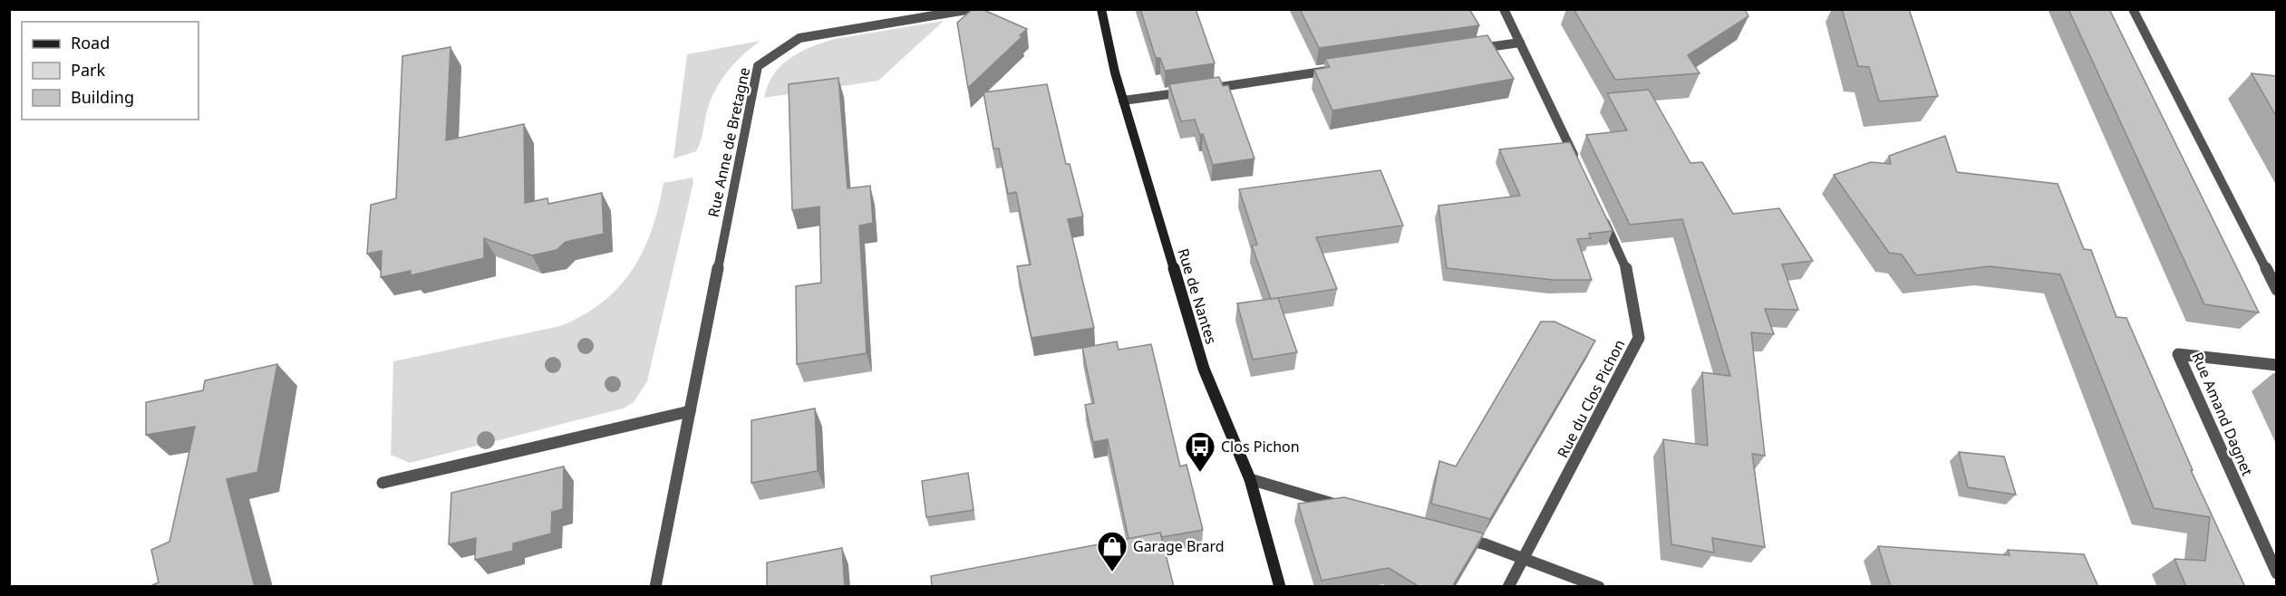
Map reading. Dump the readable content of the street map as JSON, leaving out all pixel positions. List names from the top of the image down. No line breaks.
{"streets":{"main road":["Rue de Nantes"],"street":["Rue Anne de Bretagne","Rue du Clos Pichon","Rue Amand Dagnet"]},"places":{"bus stop":["Clos Pichon"],"shop":["Garage Brard"]},"legend":["Road","Park","Building"]}
